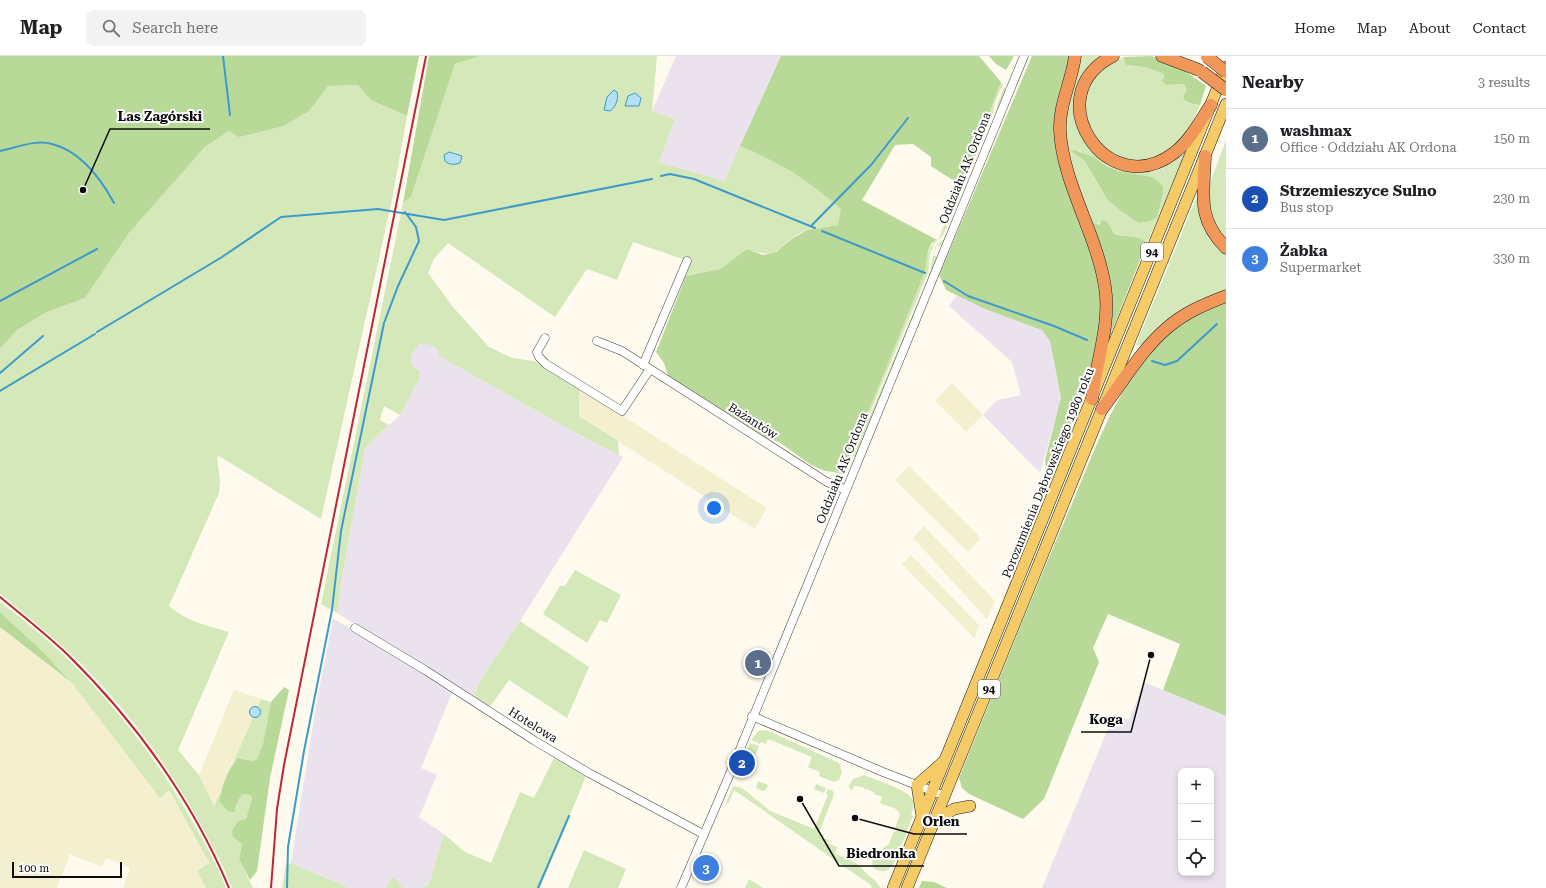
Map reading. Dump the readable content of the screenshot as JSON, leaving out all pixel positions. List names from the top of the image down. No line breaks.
{"streets":{"main road":["94","Porozumienia Dąbrowskiego 1980 roku"],"street":["Oddziału AK Ordona","Bażantów","Hotelowa"]},"crossings":[["Oddziału AK Ordona","Bażantów"],["Oddziału AK Ordona","Hotelowa"]],"places":["Las Zagórski","Koga","Biedronka","Orlen"],"scale_bar":"100 m","page":{"header":"Map","search":"Search here","nav":["Home","Map","About","Contact"],"heading":["Nearby","3 results"],"list":[{"mark":"1","name":"washmax","note":"Office · Oddziału AK Ordona","value":"150 m"},{"mark":"2","name":"Strzemieszyce Sulno","note":"Bus stop","value":"230 m"},{"mark":"3","name":"Żabka","note":"Supermarket","value":"330 m"}],"pins":["1","2","3"],"map_buttons":["+","−"],"scale":"100 m"}}
